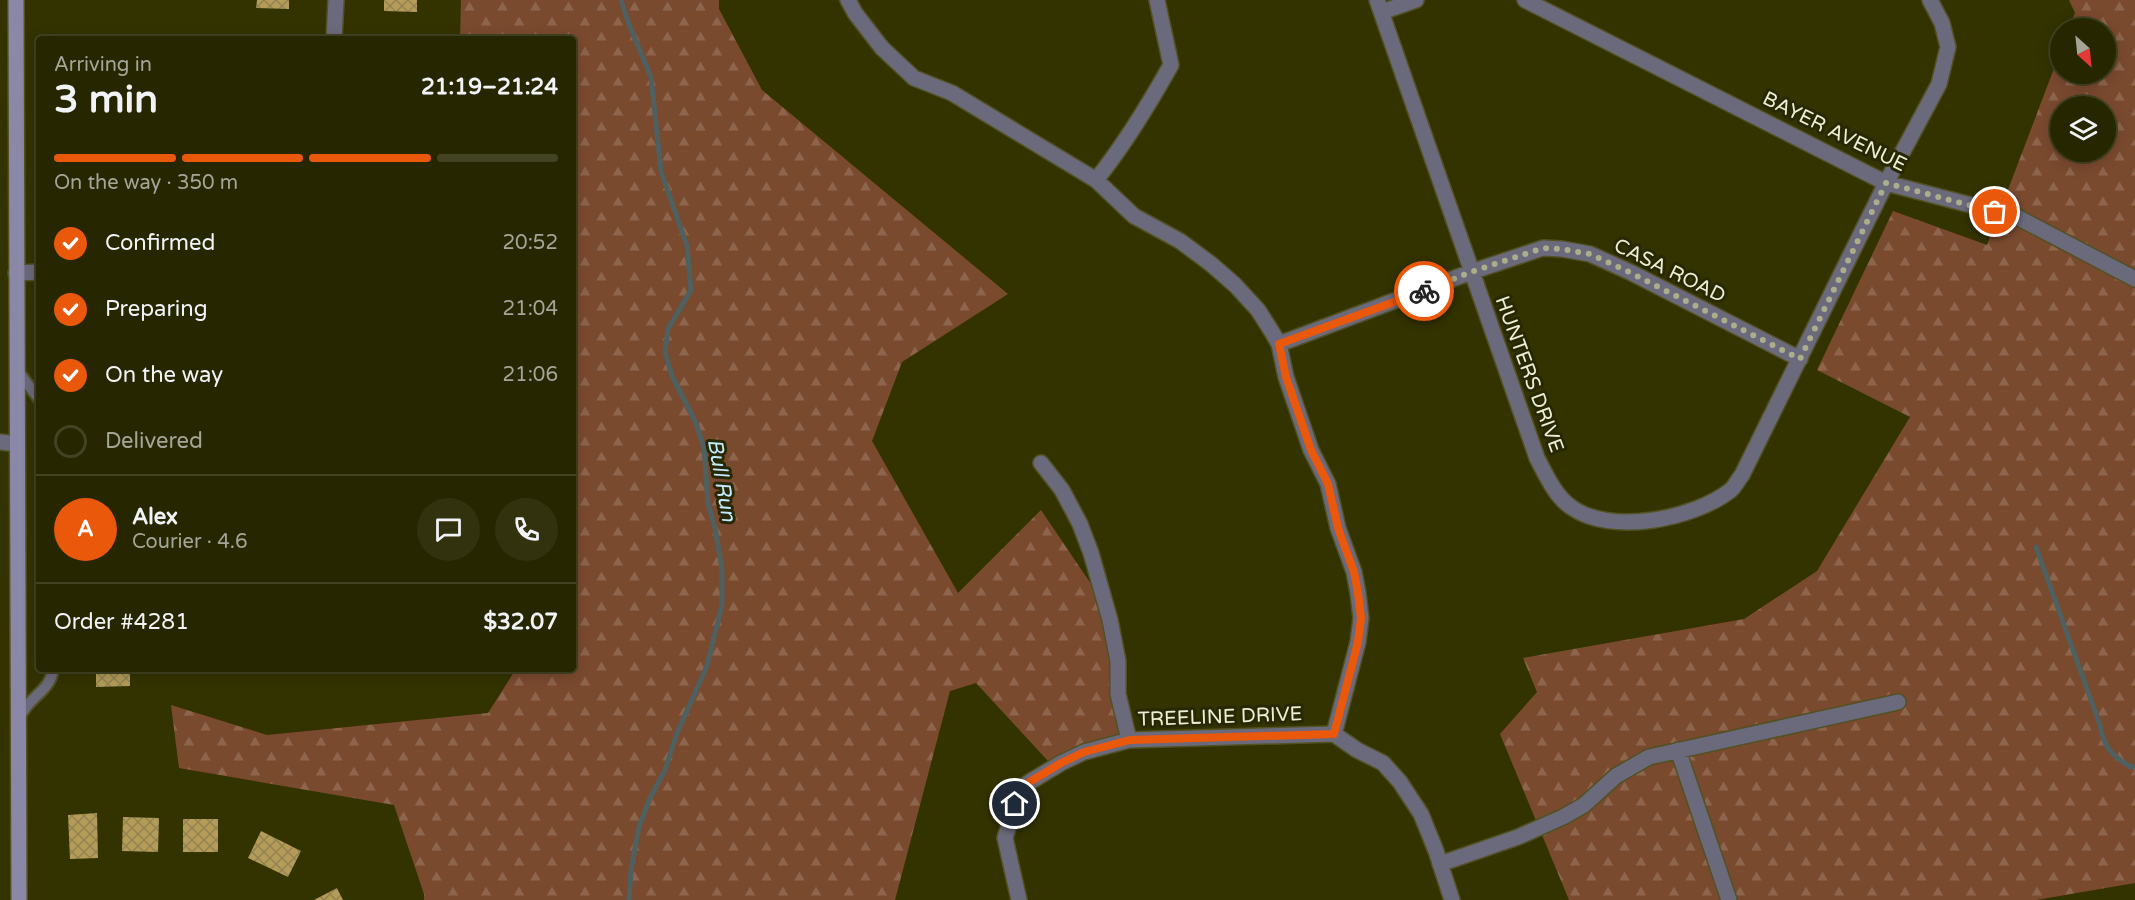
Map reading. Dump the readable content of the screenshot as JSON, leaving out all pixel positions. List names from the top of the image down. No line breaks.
{"streets":{"street":["BAYER AVENUE","CASA ROAD","HUNTERS DRIVE","TREELINE DRIVE"]},"crossings":[["BAYER AVENUE","HUNTERS DRIVE"],["CASA ROAD","HUNTERS DRIVE"]],"water":["Bull Run"],"north":"bottom right","page":{"heading":["3 min","Arriving in","21:19–21:24"],"panel":["Alex","Courier · 4.6","Order #4281","$32.07"],"bar":"On the way · 350 m","list":[["Confirmed","20:52"],["Preparing","21:04"],["On the way","21:06"],"Delivered"],"round":"A"}}
